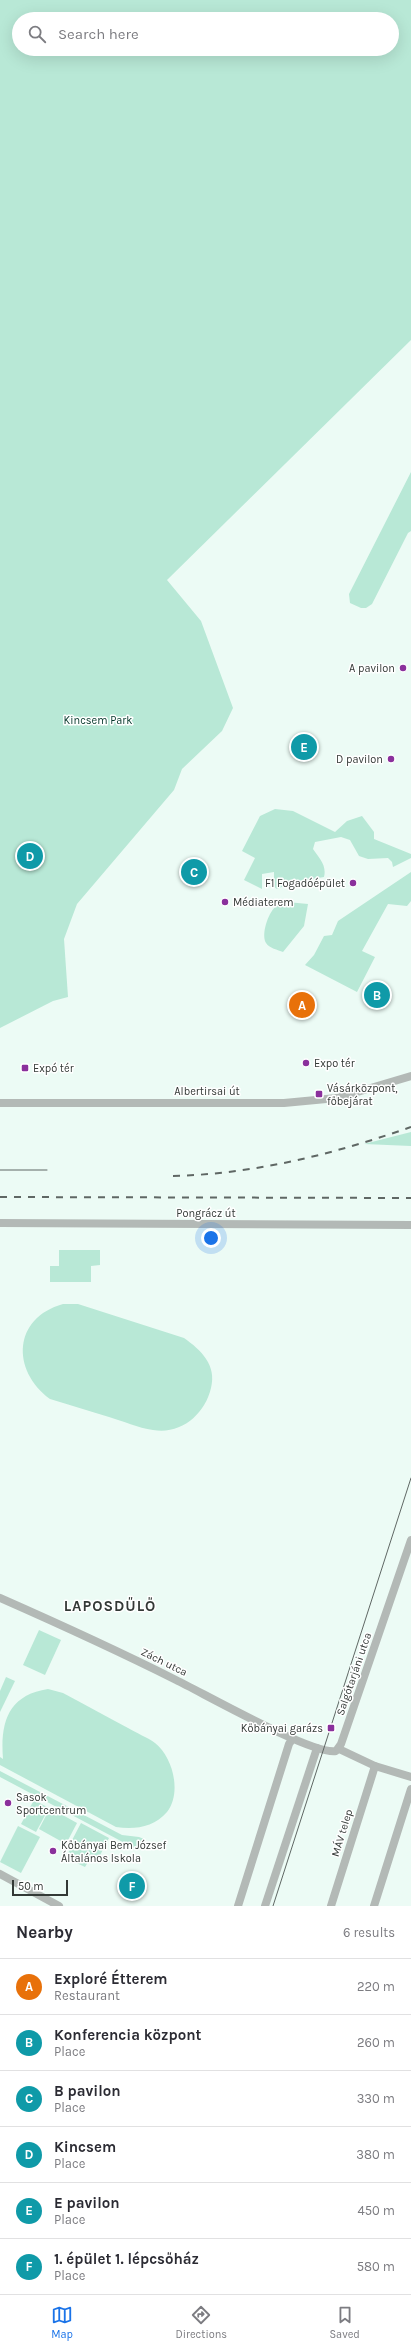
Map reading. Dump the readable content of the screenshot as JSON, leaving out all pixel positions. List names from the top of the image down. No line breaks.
{"streets":{"street":["Albertirsai út","Pongrácz út","Zách utca","Salgótarjáni utca","MÁV telep"]},"districts":["LAPOSDŰLŐ"],"parks":["Kincsem Park"],"places":{"other":["A pavilon","D pavilon","F1 Fogadóépület","Médiaterem","Expo tér","Sasok Sportcentrum","Kőbányai Bem József Általános Iskola"],"transit":["Expó tér","Vásárközpont, főbejárat","Kőbányai garázs"]},"scale_bar":"50 m","page":{"search":"Search here","pins":["E","D","C","B","A","F"],"scale":"50 m","heading":["Nearby","6 results"],"list":[{"mark":"A","name":"Exploré Étterem","note":"Restaurant","value":"220 m"},{"mark":"B","name":"Konferencia központ","note":"Place","value":"260 m"},{"mark":"C","name":"B pavilon","note":"Place","value":"330 m"},{"mark":"D","name":"Kincsem","note":"Place","value":"380 m"},{"mark":"E","name":"E pavilon","note":"Place","value":"450 m"},{"mark":"F","name":"1. épület 1. lépcsőház","note":"Place","value":"580 m"}],"nav":["Map","Directions","Saved"]}}
